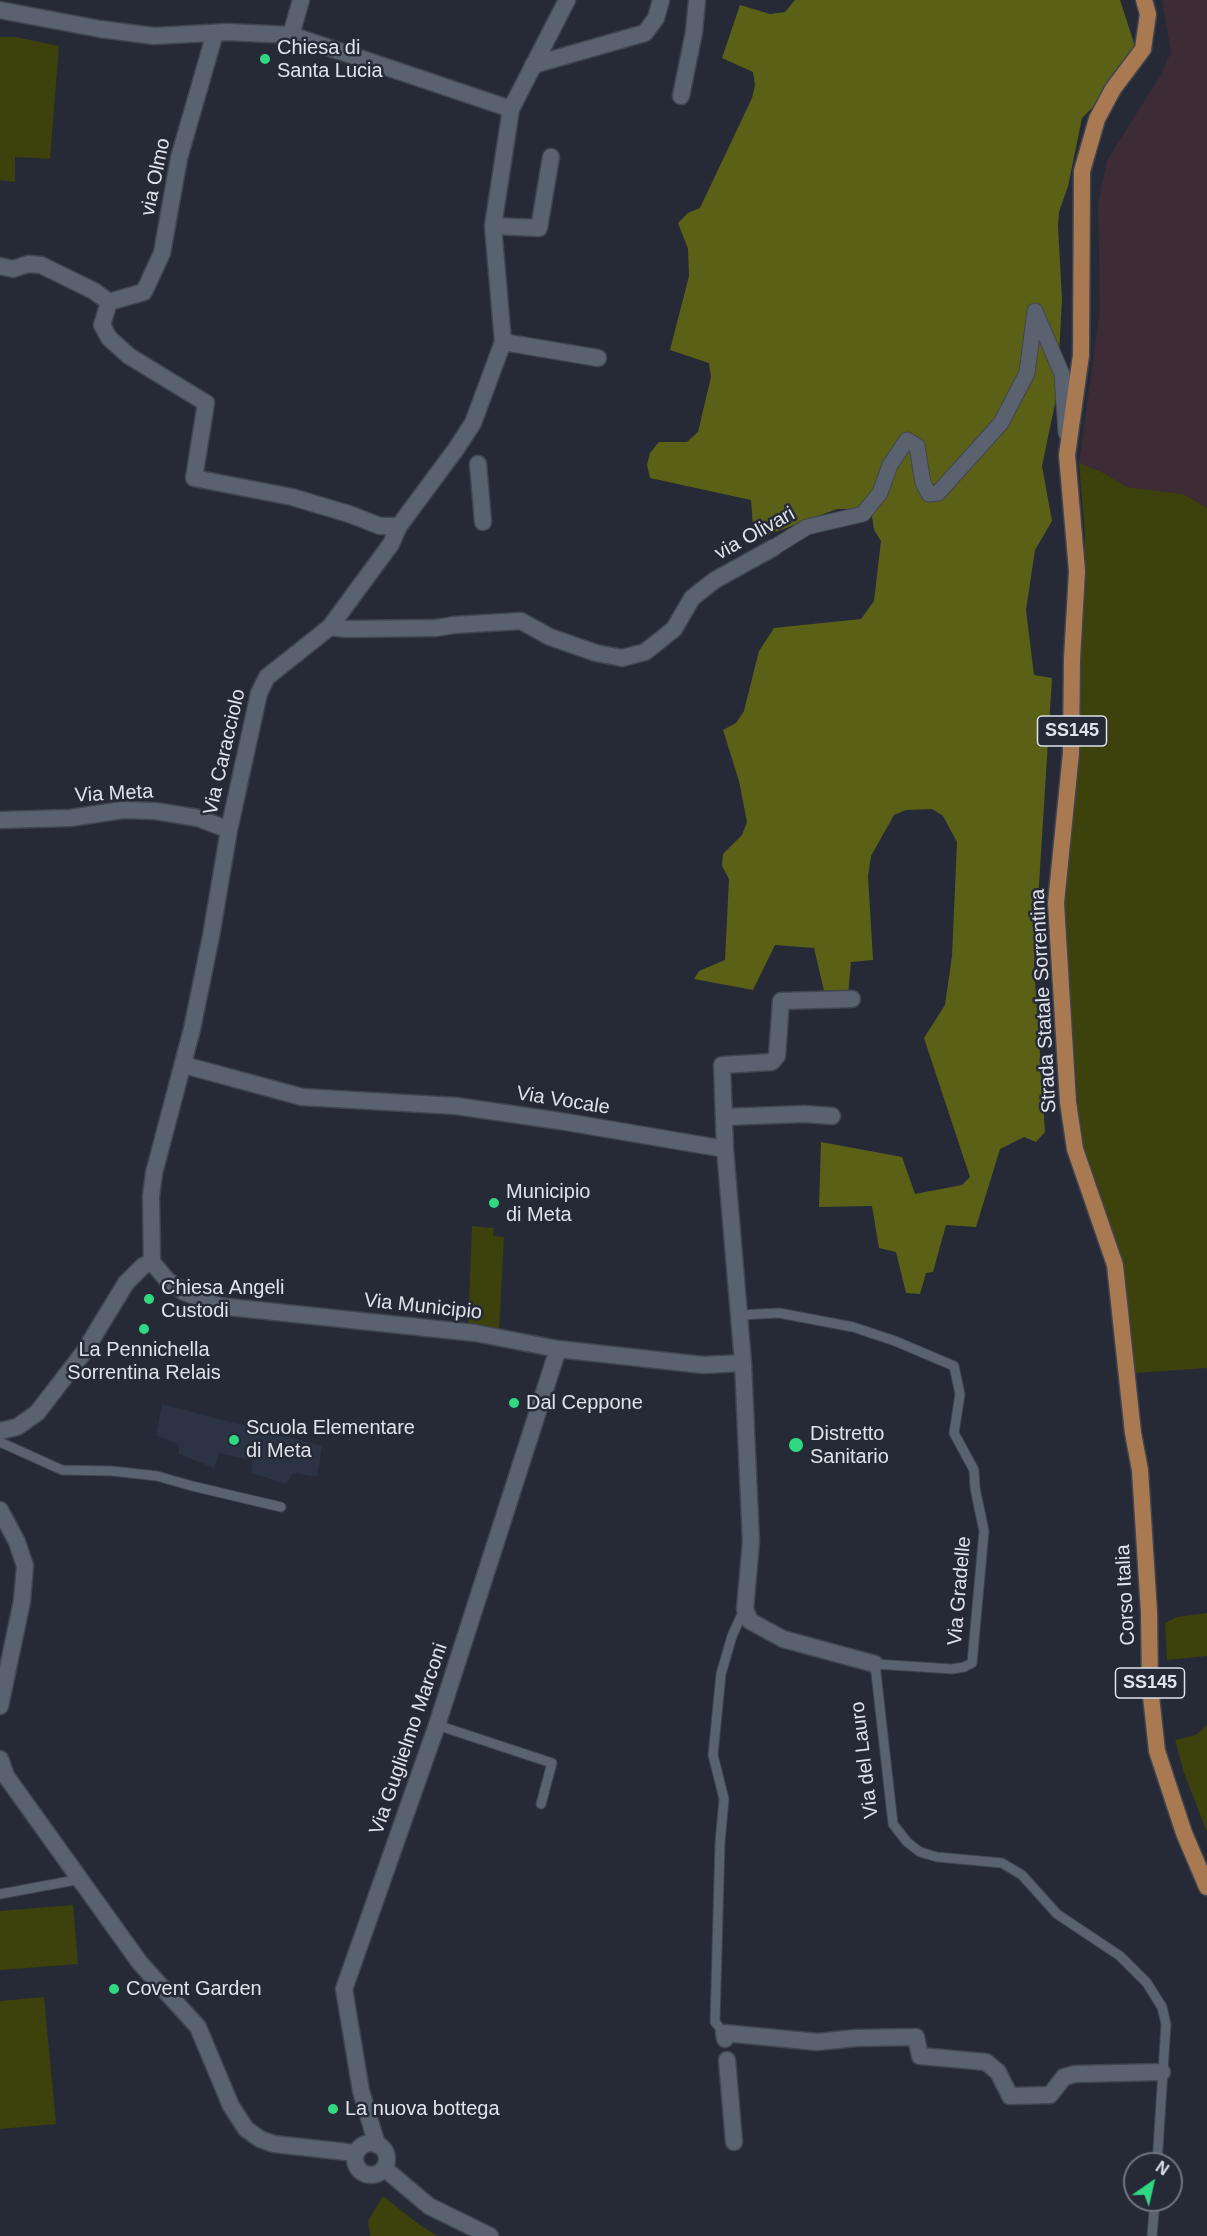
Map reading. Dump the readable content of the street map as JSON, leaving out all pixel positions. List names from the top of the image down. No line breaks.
{"streets":{"main road":["SS145","Strada Statale Sorrentina","Corso Italia"],"street":["via Olmo","via Olivari","Via Caracciolo","Via Meta","Via Vocale","Via Municipio","Via Guglielmo Marconi"],"lane":["Via Gradelle","Via del Lauro"]},"crossings":[["via Olivari","Via Caracciolo"],["via Olivari","Strada Statale Sorrentina"],["Via Caracciolo","Via Meta"],["Via Caracciolo","Via Vocale"],["Via Caracciolo","Via Municipio"],["Strada Statale Sorrentina","Corso Italia"],["Via Municipio","Via Guglielmo Marconi"],["Via Gradelle","Via del Lauro"]],"places":["Chiesa di Santa Lucia","Municipio di Meta","Chiesa Angeli Custodi","La Pennichella Sorrentina Relais","Dal Ceppone","Scuola Elementare di Meta","Distretto Sanitario","Covent Garden","La nuova bottega"],"north":"top right"}
